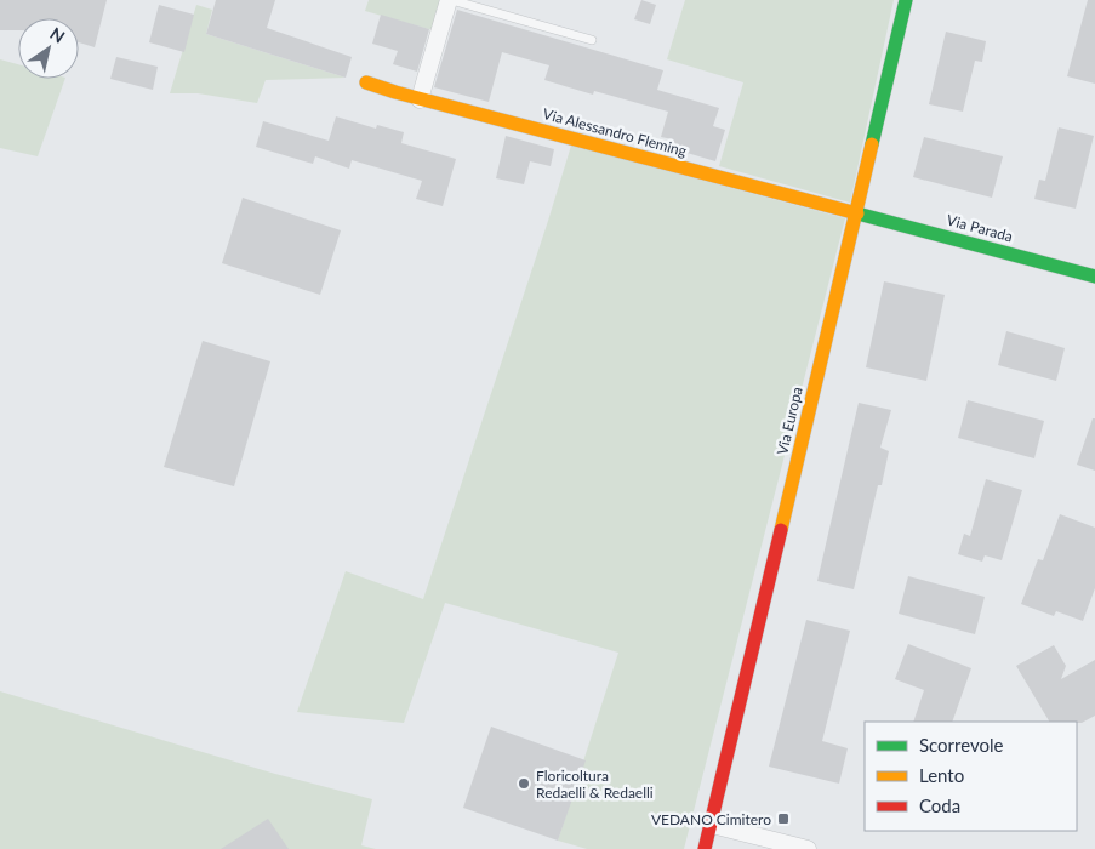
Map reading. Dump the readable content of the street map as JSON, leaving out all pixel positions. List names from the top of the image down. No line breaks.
{"streets":{"street":["Via Alessandro Fleming","Via Parada","Via Europa"]},"crossings":[["Via Alessandro Fleming","Via Parada"],["Via Alessandro Fleming","Via Europa"],["Via Parada","Via Europa"]],"places":{"other":["Floricoltura Redaelli & Redaelli"],"transit":["VEDANO Cimitero"]},"legend":["Scorrevole","Lento","Coda"],"north":"top right"}
